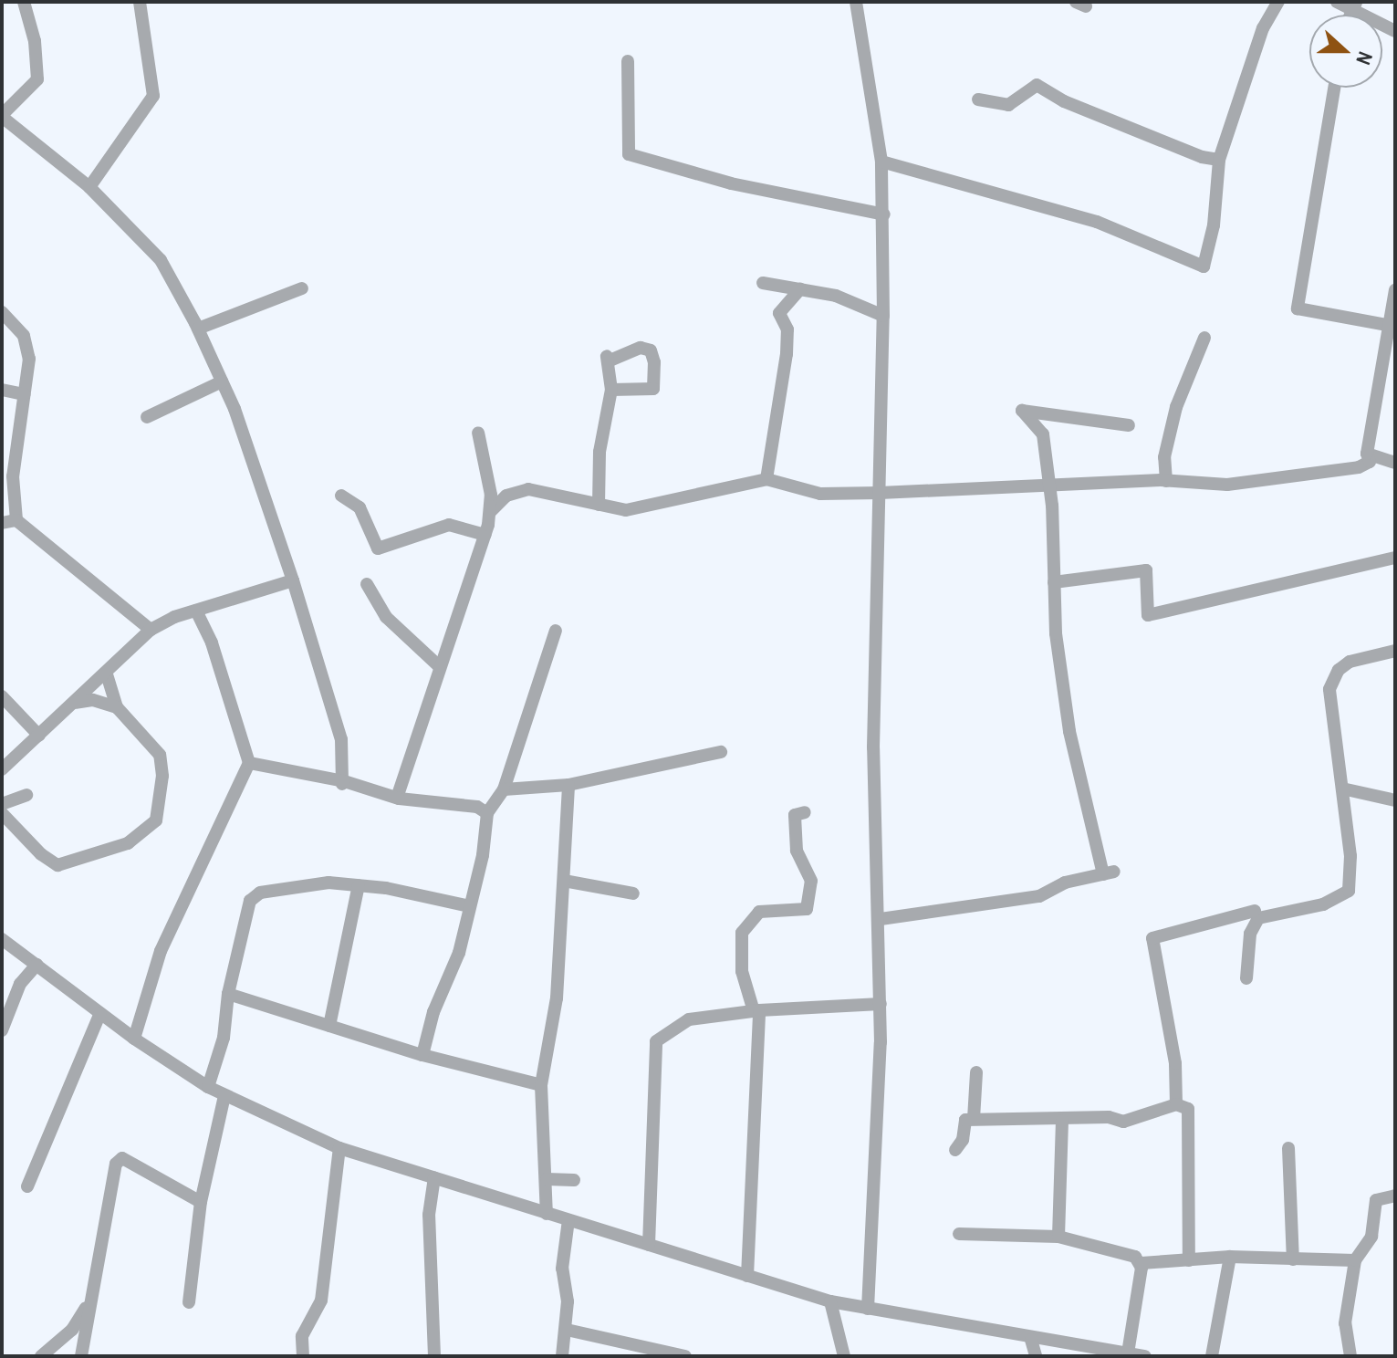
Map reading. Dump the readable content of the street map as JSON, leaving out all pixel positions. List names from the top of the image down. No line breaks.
{"north":"right"}
